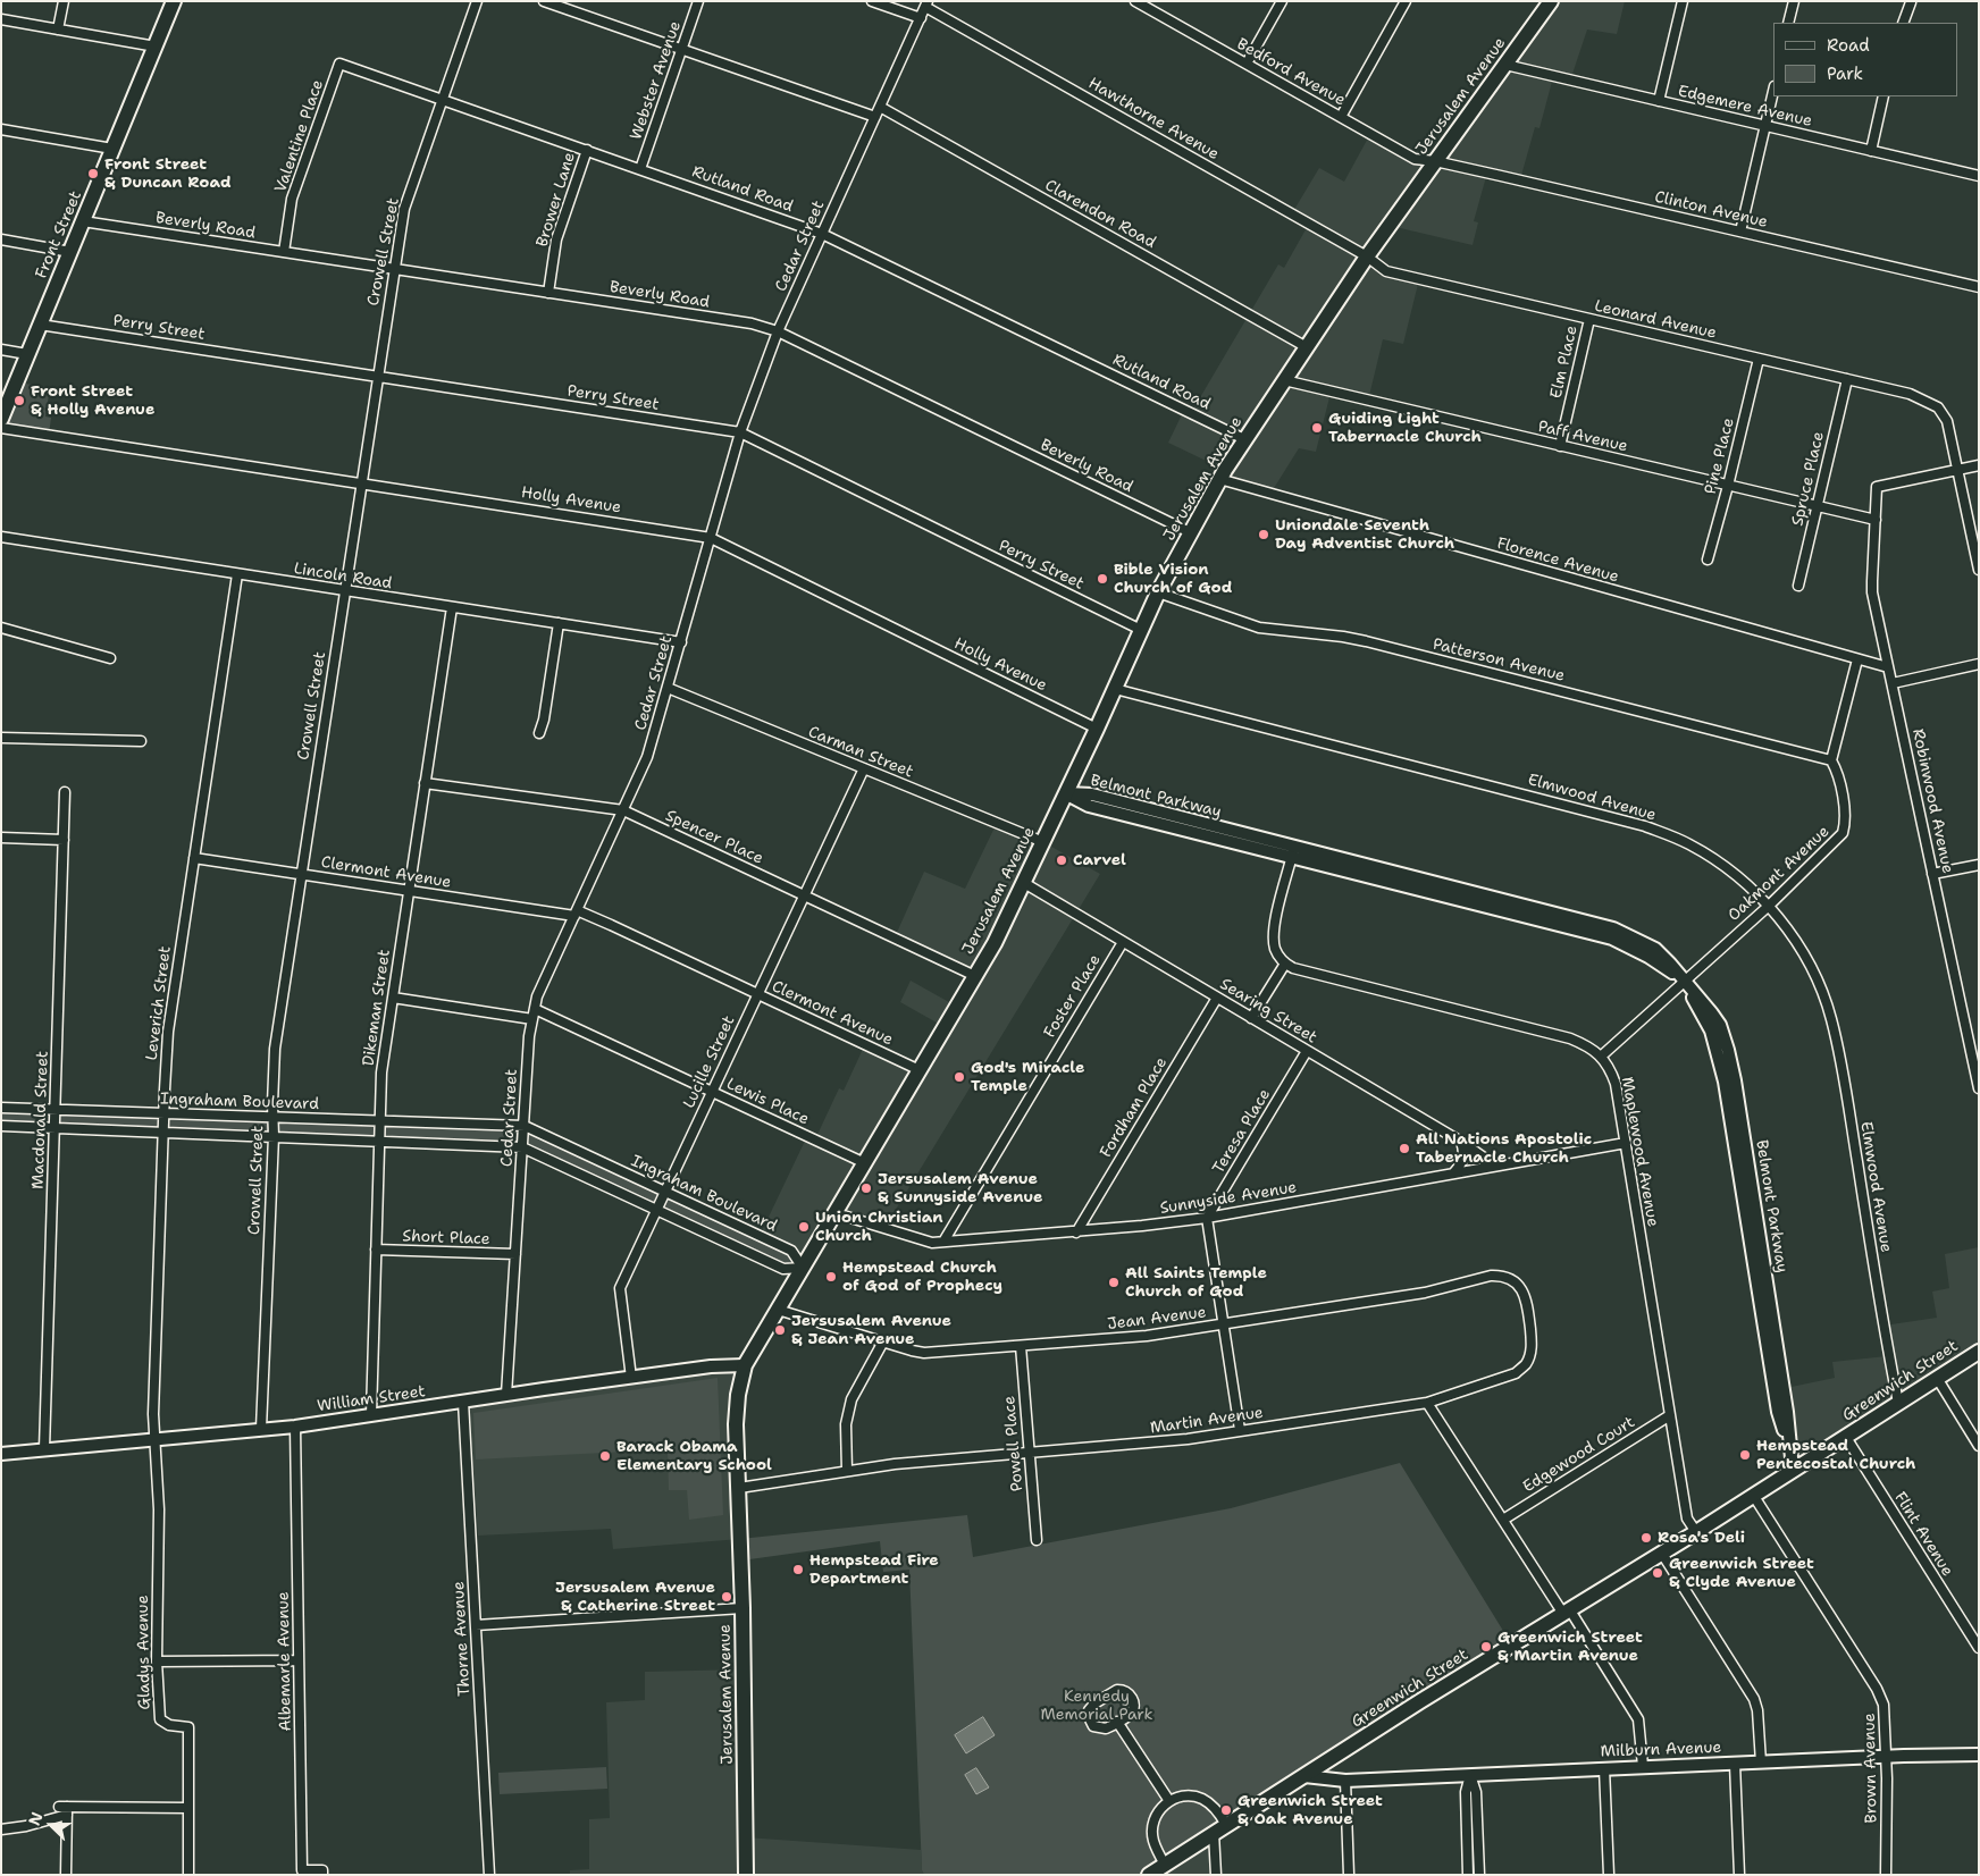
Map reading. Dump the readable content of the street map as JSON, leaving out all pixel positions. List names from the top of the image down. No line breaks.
{"streets":{"main road":["Jerusalem Avenue","Front Street","Greenwich Street"],"street":["Bedford Avenue","Webster Avenue","Edgemere Avenue","Hawthorne Avenue","Valentine Place","Rutland Road","Brower Lane","Clinton Avenue","Clarendon Road","Beverly Road","Cedar Street","Crowell Street","Leonard Avenue","Perry Street","Elm Place","Paff Avenue","Pine Place","Spruce Place","Holly Avenue","Florence Avenue","Lincoln Road","Patterson Avenue","Carman Street","Belmont Parkway","Elmwood Avenue","Robinwood Avenue","Spencer Place","Clermont Avenue","Oakmont Avenue","Foster Place","Leverich Street","Dikeman Street","Searing Street","Lucille Street","Ingraham Boulevard","Lewis Place","Fordham Place","Macdonald Street","Teresa Place","Maplewood Avenue","Sunnyside Avenue","Short Place","Jean Avenue","William Street","Martin Avenue","Powell Place","Edgewood Court","Flint Avenue","Thorne Avenue","Gladys Avenue","Albemarle Avenue","Milburn Avenue","Brown Avenue"]},"crossings":[["Bedford Avenue","Jerusalem Avenue"],["Bedford Avenue","Clinton Avenue"],["Webster Avenue","Rutland Road"],["Jerusalem Avenue","Edgemere Avenue"],["Jerusalem Avenue","Hawthorne Avenue"],["Jerusalem Avenue","Rutland Road"],["Jerusalem Avenue","Clinton Avenue"],["Jerusalem Avenue","Clarendon Road"],["Jerusalem Avenue","Beverly Road"],["Jerusalem Avenue","Leonard Avenue"],["Jerusalem Avenue","Perry Street"],["Jerusalem Avenue","Paff Avenue"],["Jerusalem Avenue","Holly Avenue"],["Jerusalem Avenue","Florence Avenue"],["Jerusalem Avenue","Patterson Avenue"],["Jerusalem Avenue","Carman Street"],["Jerusalem Avenue","Belmont Parkway"],["Jerusalem Avenue","Elmwood Avenue"],["Jerusalem Avenue","Spencer Place"],["Jerusalem Avenue","Clermont Avenue"],["Jerusalem Avenue","Searing Street"],["Jerusalem Avenue","Ingraham Boulevard"],["Jerusalem Avenue","Lewis Place"],["Jerusalem Avenue","Sunnyside Avenue"],["Jerusalem Avenue","Jean Avenue"],["Jerusalem Avenue","William Street"],["Jerusalem Avenue","Martin Avenue"],["Hawthorne Avenue","Cedar Street"],["Hawthorne Avenue","Leonard Avenue"],["Valentine Place","Rutland Road"],["Valentine Place","Beverly Road"],["Rutland Road","Brower Lane"],["Rutland Road","Cedar Street"],["Rutland Road","Crowell Street"],["Brower Lane","Beverly Road"],["Clarendon Road","Cedar Street"],["Beverly Road","Front Street"],["Beverly Road","Cedar Street"],["Beverly Road","Crowell Street"],["Front Street","Perry Street"],["Cedar Street","Perry Street"],["Cedar Street","Holly Avenue"],["Cedar Street","Lincoln Road"],["Cedar Street","Carman Street"],["Cedar Street","Spencer Place"],["Cedar Street","Clermont Avenue"],["Cedar Street","Ingraham Boulevard"],["Cedar Street","Lewis Place"],["Cedar Street","Short Place"],["Cedar Street","William Street"],["Crowell Street","Perry Street"],["Crowell Street","Holly Avenue"],["Crowell Street","Lincoln Road"],["Crowell Street","Clermont Avenue"],["Crowell Street","Ingraham Boulevard"],["Crowell Street","William Street"],["Leonard Avenue","Elm Place"],["Leonard Avenue","Pine Place"],["Leonard Avenue","Spruce Place"],["Leonard Avenue","Robinwood Avenue"],["Elm Place","Paff Avenue"],["Paff Avenue","Pine Place"],["Paff Avenue","Spruce Place"],["Paff Avenue","Robinwood Avenue"],["Florence Avenue","Robinwood Avenue"],["Lincoln Road","Leverich Street"],["Lincoln Road","Dikeman Street"],["Patterson Avenue","Oakmont Avenue"],["Carman Street","Lucille Street"],["Belmont Parkway","Oakmont Avenue"],["Belmont Parkway","Greenwich Street"],["Elmwood Avenue","Oakmont Avenue"],["Elmwood Avenue","Greenwich Street"],["Spencer Place","Dikeman Street"],["Spencer Place","Lucille Street"],["Clermont Avenue","Leverich Street"],["Clermont Avenue","Dikeman Street"],["Clermont Avenue","Lucille Street"],["Oakmont Avenue","Maplewood Avenue"],["Foster Place","Searing Street"],["Foster Place","Sunnyside Avenue"],["Leverich Street","Ingraham Boulevard"],["Leverich Street","William Street"],["Leverich Street","Gladys Avenue"],["Dikeman Street","Ingraham Boulevard"],["Dikeman Street","Short Place"],["Dikeman Street","William Street"],["Searing Street","Fordham Place"],["Searing Street","Teresa Place"],["Searing Street","Sunnyside Avenue"],["Lucille Street","Ingraham Boulevard"],["Lucille Street","Lewis Place"],["Lucille Street","William Street"],["Ingraham Boulevard","Macdonald Street"],["Fordham Place","Sunnyside Avenue"],["Macdonald Street","William Street"],["Teresa Place","Sunnyside Avenue"],["Maplewood Avenue","Sunnyside Avenue"],["Maplewood Avenue","Greenwich Street"],["Maplewood Avenue","Edgewood Court"],["Jean Avenue","Martin Avenue"],["Jean Avenue","Powell Place"],["Greenwich Street","Flint Avenue"],["Greenwich Street","Milburn Avenue"],["Greenwich Street","Brown Avenue"],["William Street","Thorne Avenue"],["William Street","Gladys Avenue"],["William Street","Albemarle Avenue"],["Martin Avenue","Powell Place"],["Milburn Avenue","Brown Avenue"]],"parks":["Kennedy Memorial Park"],"places":["Front Street & Duncan Road","Front Street & Holly Avenue","Guiding Light Tabernacle Church","Uniondale Seventh Day Adventist Church","Bible Vision Church of God","Carvel","God's Miracle Temple","All Nations Apostolic Tabernacle Church","Jersusalem Avenue & Sunnyside Avenue","Union Christian Church","Hempstead Church of God of Prophecy","All Saints Temple Church of God","Jersusalem Avenue & Jean Avenue","Hempstead Pentecostal Church","Barack Obama Elementary School","Rosa's Deli","Hempstead Fire Department","Greenwich Street & Clyde Avenue","Jersusalem Avenue & Catherine Street","Greenwich Street & Martin Avenue","Greenwich Street & Oak Avenue"],"legend":["Road","Park"],"north":"left"}
